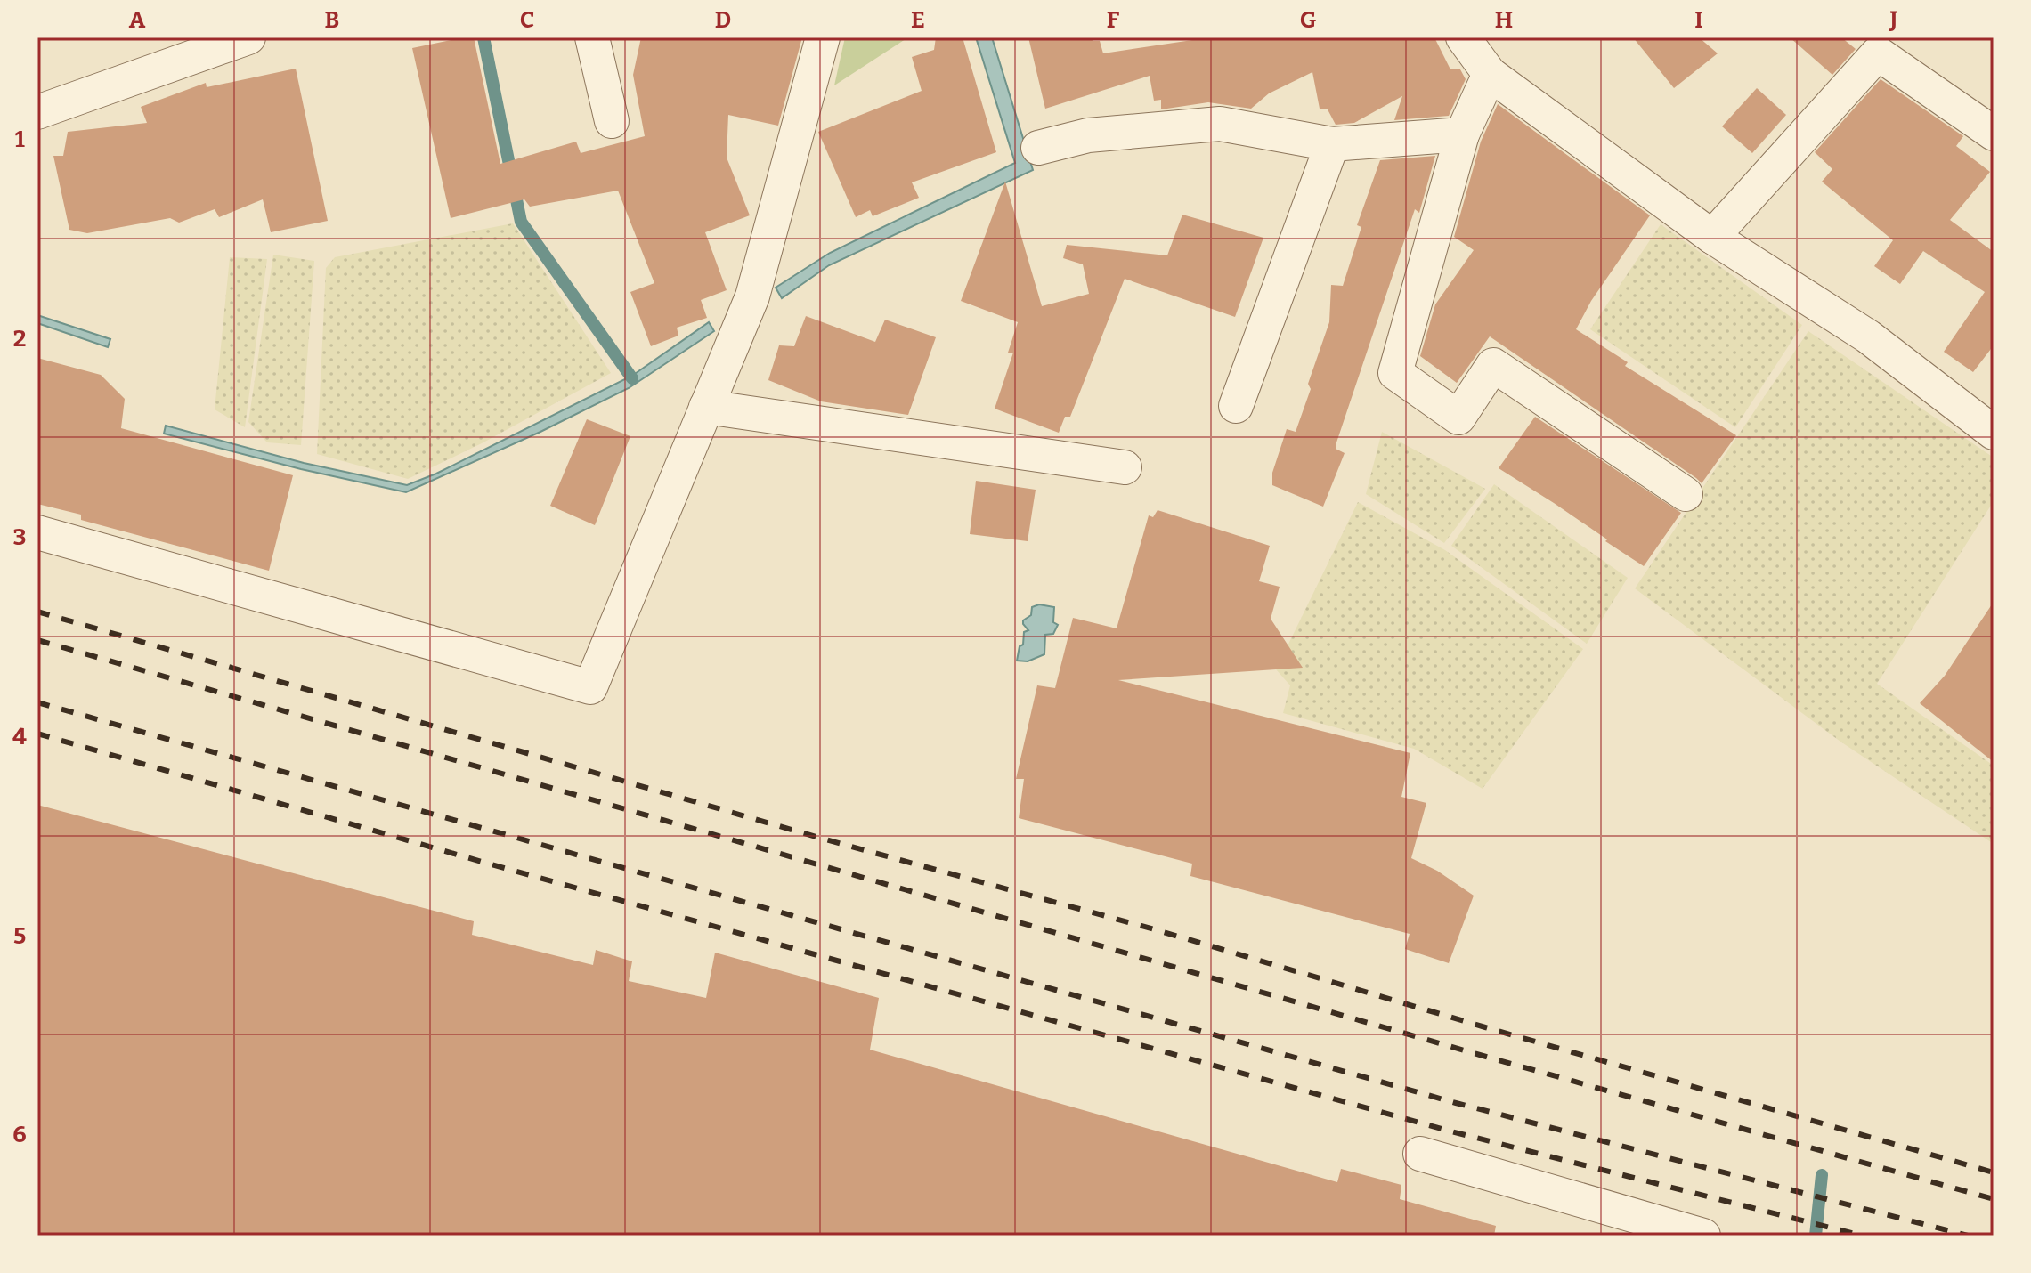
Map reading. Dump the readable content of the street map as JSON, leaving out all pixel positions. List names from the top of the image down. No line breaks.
{"grid":{"columns":["A","B","C","D","E","F","G","H","I","J"],"rows":["1","2","3","4","5","6"]}}
